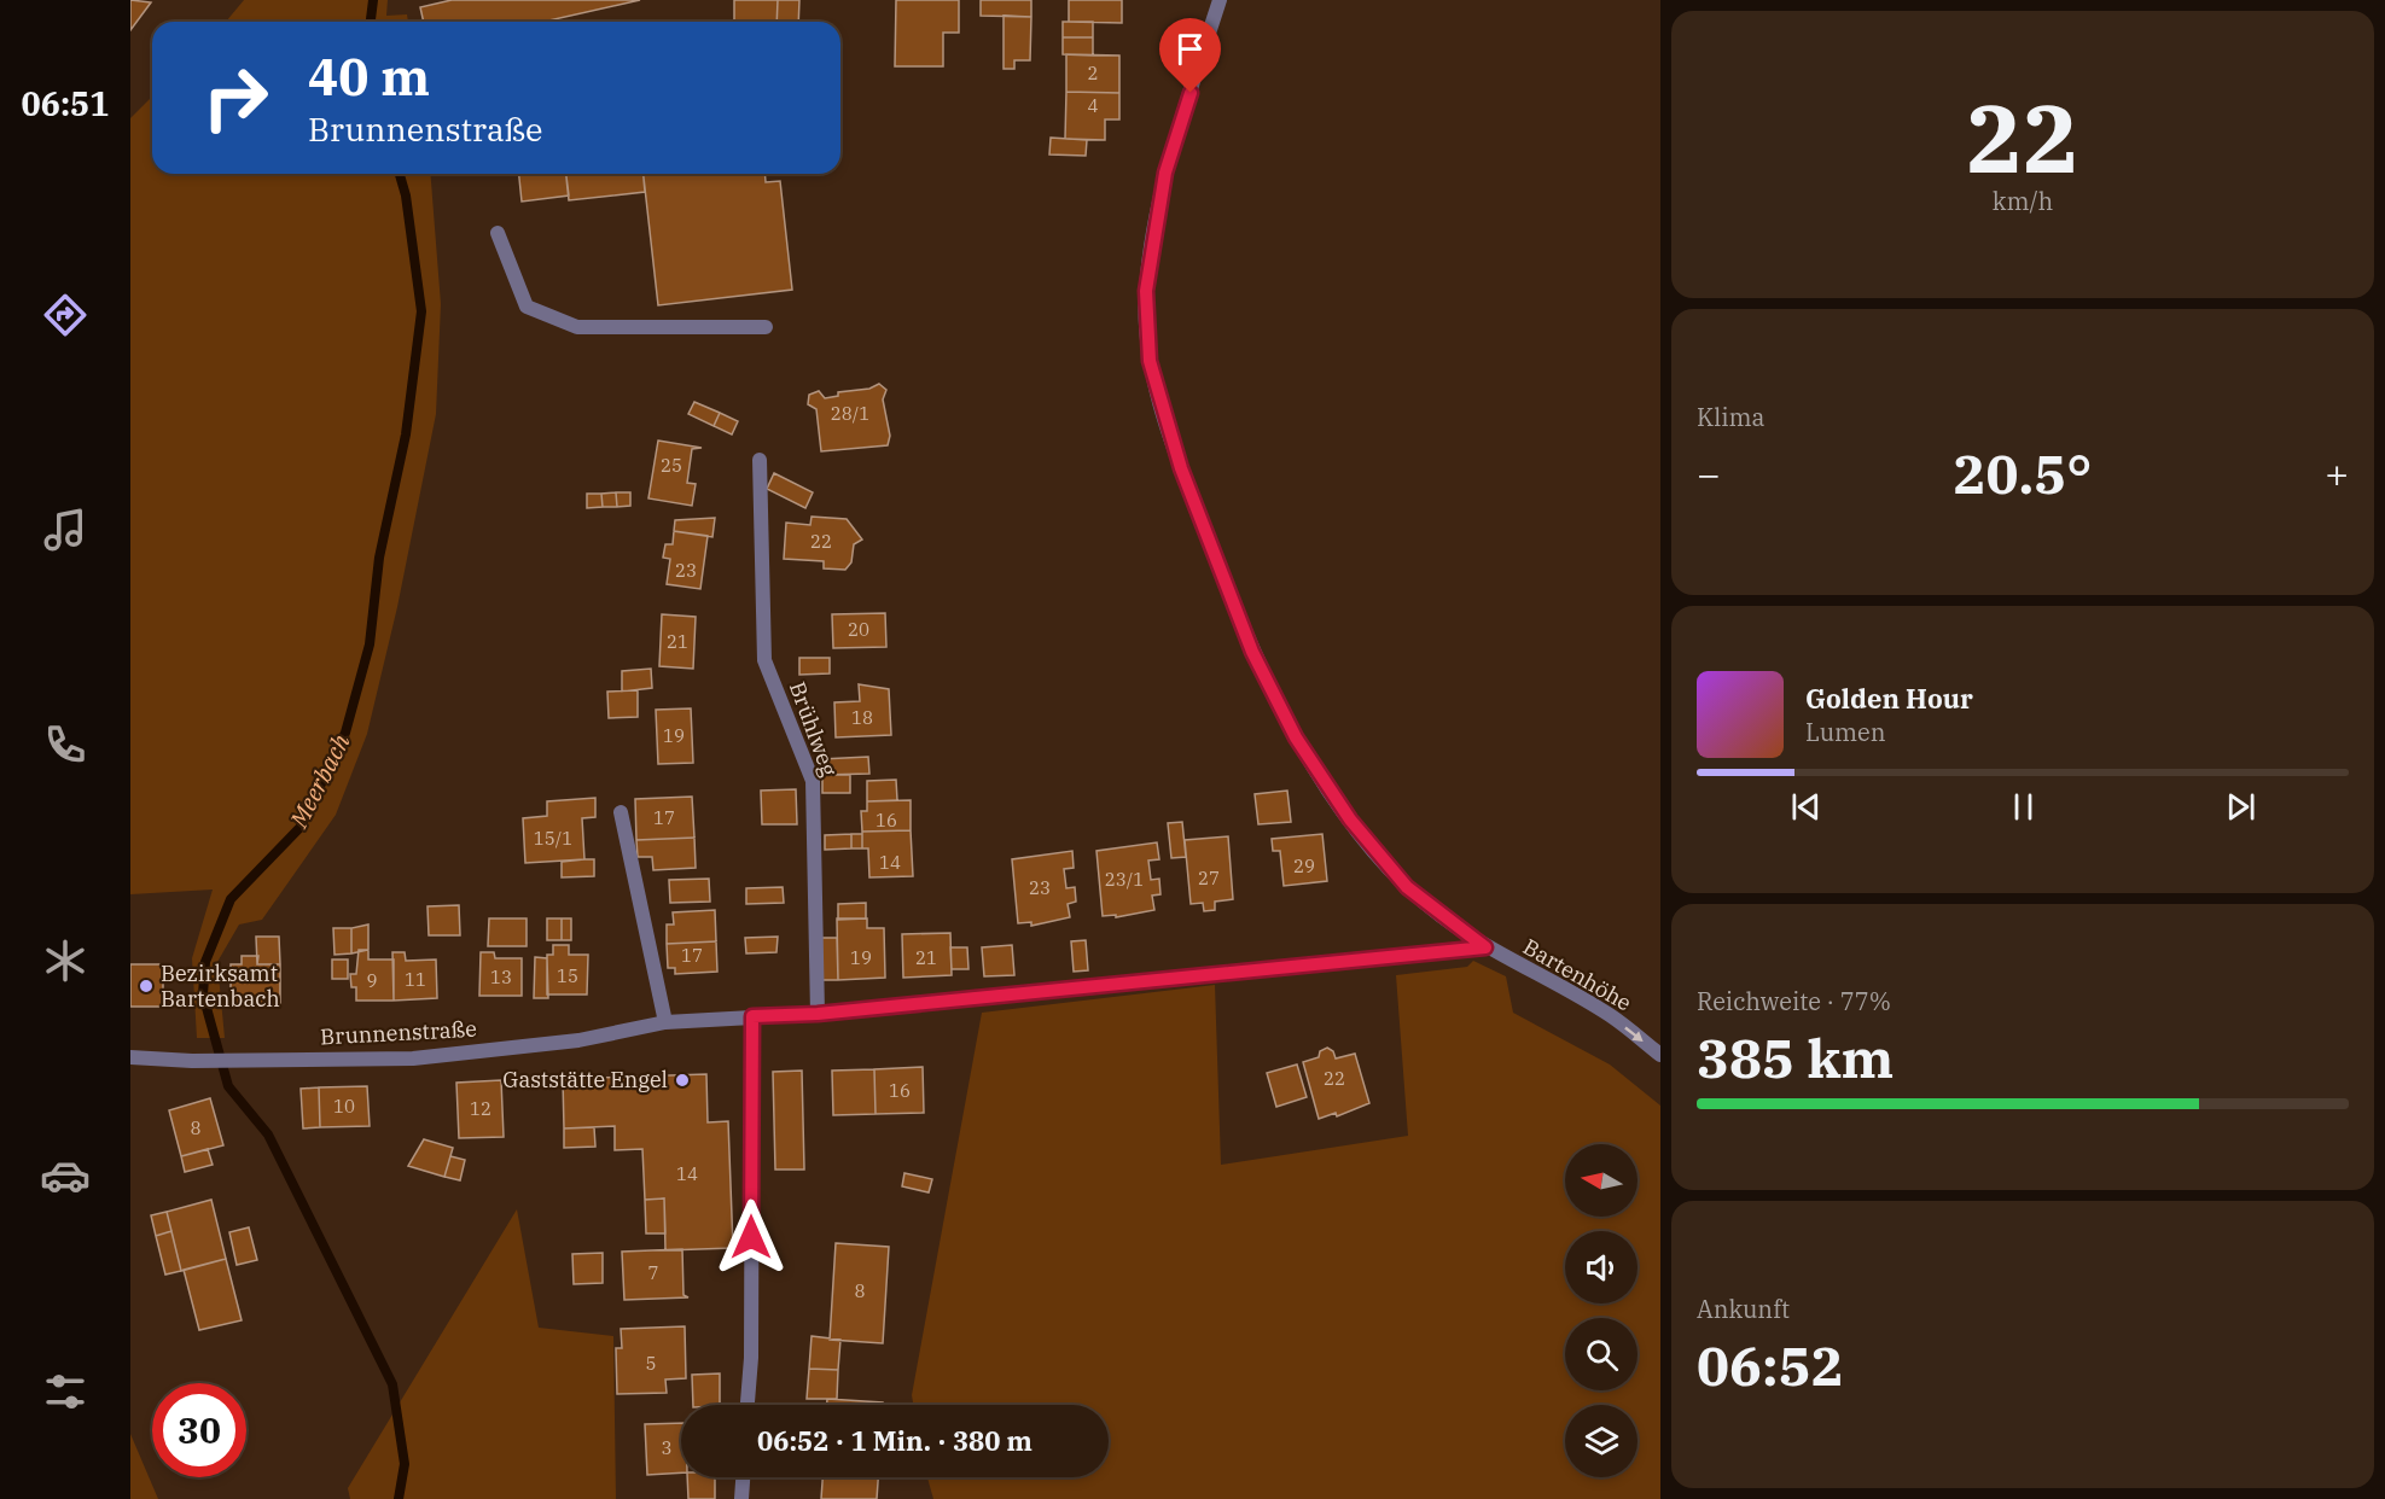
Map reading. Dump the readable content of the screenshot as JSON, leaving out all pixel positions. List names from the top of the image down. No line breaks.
{"streets":{"street":["Brühlweg","Bartenhöhe","Brunnenstraße"]},"crossings":[["Brühlweg","Brunnenstraße"],["Bartenhöhe","Brunnenstraße"]],"water":["Meerbach"],"places":["Bezirksamt Bartenbach","Gaststätte Engel"],"house_numbers":["2","4","28/1","25","22","23","20","21","18","19","17","16","15/1","14","29","27","23/1","23","17","19","21","15","13","11","9","22","16","10","12","8","14","7","8","5","3"],"north":"left","page":{"tabs":"06:51","tile":[["22","km/h"],"Klima",["Reichweite · 77%","385 km"],["Ankunft","06:52"]],"turn":["40 m","Brunnenstraße"],"heat":["−","20.5°","+"],"song":["Golden Hour","Lumen"],"limit":"30","trip":"06:52 · 1 Min. · 380 m"}}
